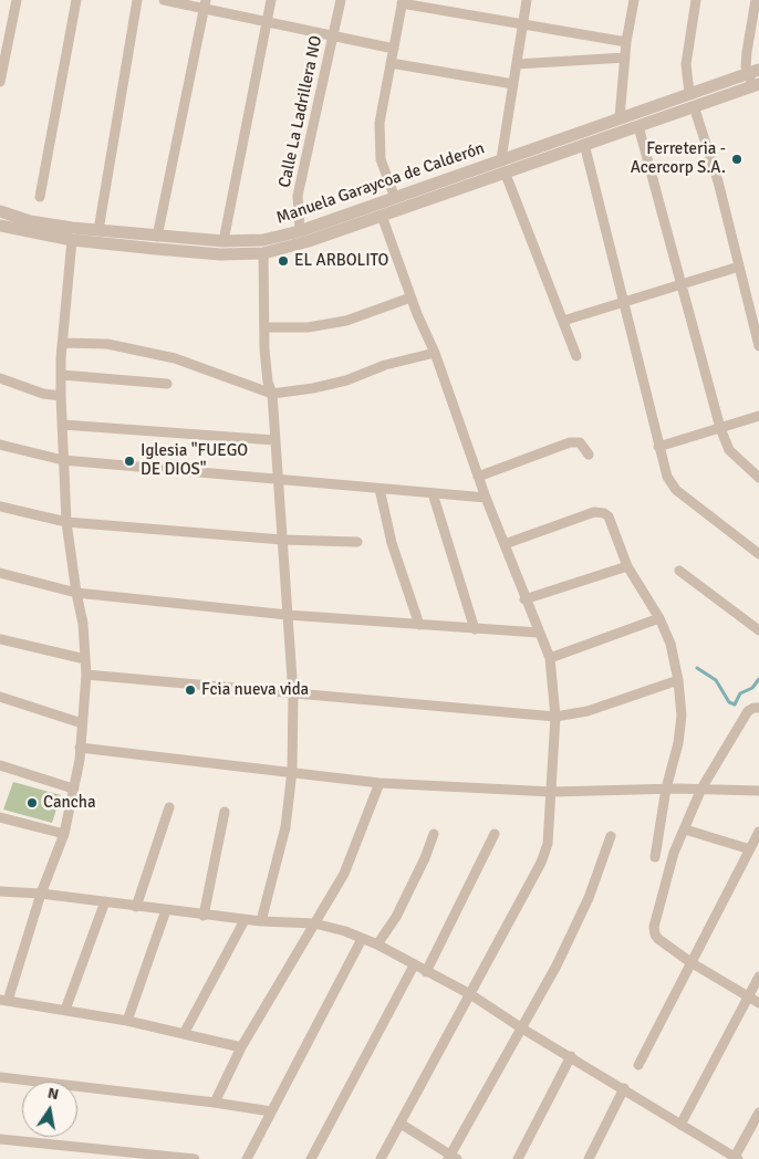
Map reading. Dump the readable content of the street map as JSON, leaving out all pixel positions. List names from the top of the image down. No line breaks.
{"streets":{"street":["Calle La Ladrillera NO","Manuela Garaycoa de Calderón"]},"crossings":[["Calle La Ladrillera NO","Manuela Garaycoa de Calderón"]],"places":["Ferreteria - Acercorp S.A.","EL ARBOLITO","Iglesia \"FUEGO DE DIOS\"","Fcia nueva vida","Cancha"],"north":"top"}
